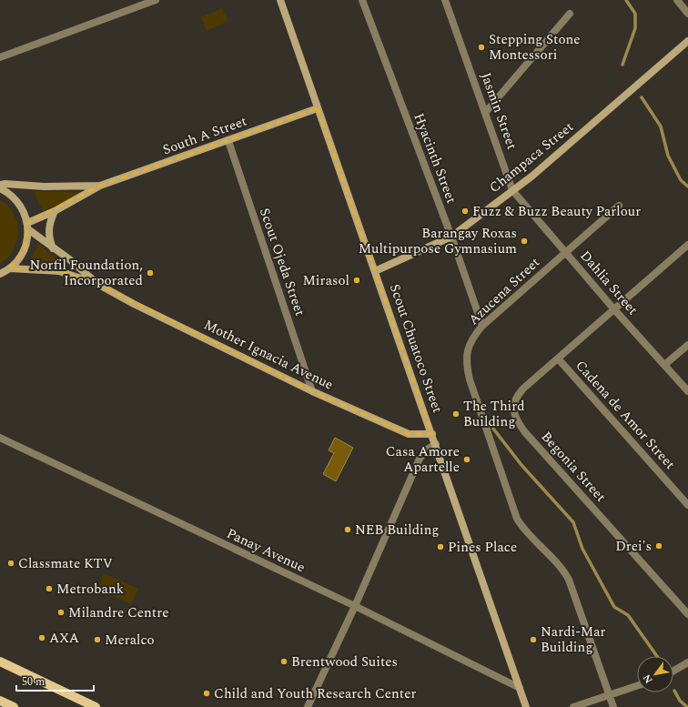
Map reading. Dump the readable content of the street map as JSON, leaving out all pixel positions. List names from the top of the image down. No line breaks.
{"streets":{"street":["Jasmin Street","South A Street","Champaca Street","Hyacinth Street","Scout Ojeda Street","Dahlia Street","Azucena Street","Scout Chuatoco Street","Mother Ignacia Avenue","Cadena de Amor Street","Begonia Street","Panay Avenue"]},"crossings":[["Jasmin Street","Champaca Street"],["Jasmin Street","Dahlia Street"],["South A Street","Scout Ojeda Street"],["South A Street","Scout Chuatoco Street"],["South A Street","Mother Ignacia Avenue"],["Champaca Street","Hyacinth Street"],["Champaca Street","Dahlia Street"],["Champaca Street","Scout Chuatoco Street"],["Hyacinth Street","Azucena Street"],["Scout Ojeda Street","Mother Ignacia Avenue"],["Dahlia Street","Azucena Street"],["Dahlia Street","Begonia Street"],["Scout Chuatoco Street","Mother Ignacia Avenue"],["Scout Chuatoco Street","Panay Avenue"],["Cadena de Amor Street","Begonia Street"]],"places":["Stepping Stone Montessori","Fuzz & Buzz Beauty Parlour","Barangay Roxas Multipurpose Gymnasium","Norfil Foundation, Incorporated","Mirasol","The Third Building","Casa Amore Apartelle","NEB Building","Drei's","Pines Place","Classmate KTV","Metrobank","Milandre Centre","AXA","Meralco","Nardi-Mar Building","Brentwood Suites","Child and Youth Research Center"],"scale_bar":"50 m","north":"bottom left"}
